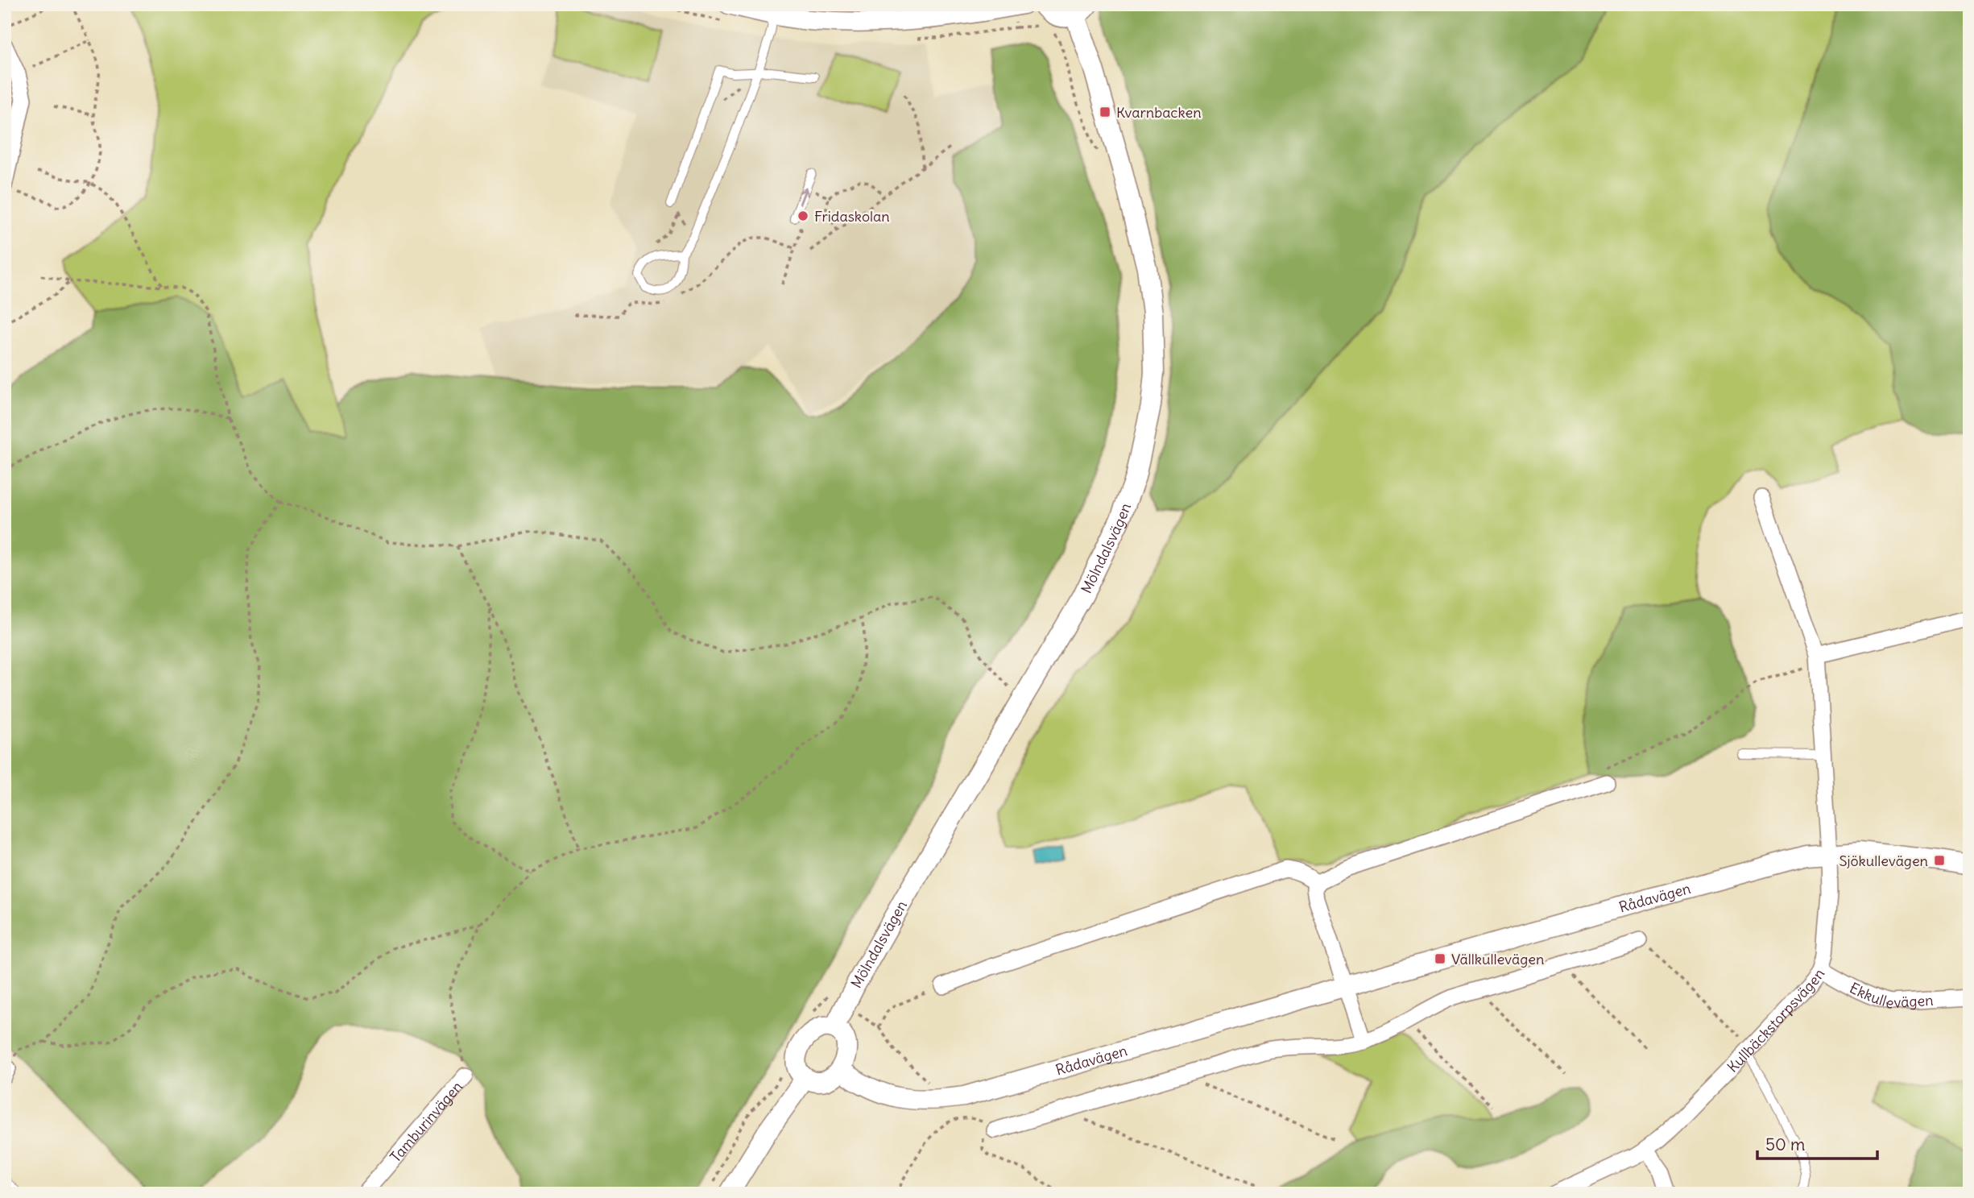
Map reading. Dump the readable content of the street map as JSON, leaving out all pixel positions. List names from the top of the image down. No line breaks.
{"streets":{"street":["Mölndalsvägen","Rådavägen","Ekkullevägen","Kullbäckstorpsvägen","Tamburinvägen"]},"crossings":[["Mölndalsvägen","Rådavägen"],["Rådavägen","Kullbäckstorpsvägen"],["Ekkullevägen","Kullbäckstorpsvägen"]],"places":{"transit":["Kvarnbacken","Sjökullevägen","Vällkullevägen"],"other":["Fridaskolan"]},"scale_bar":"50 m"}
